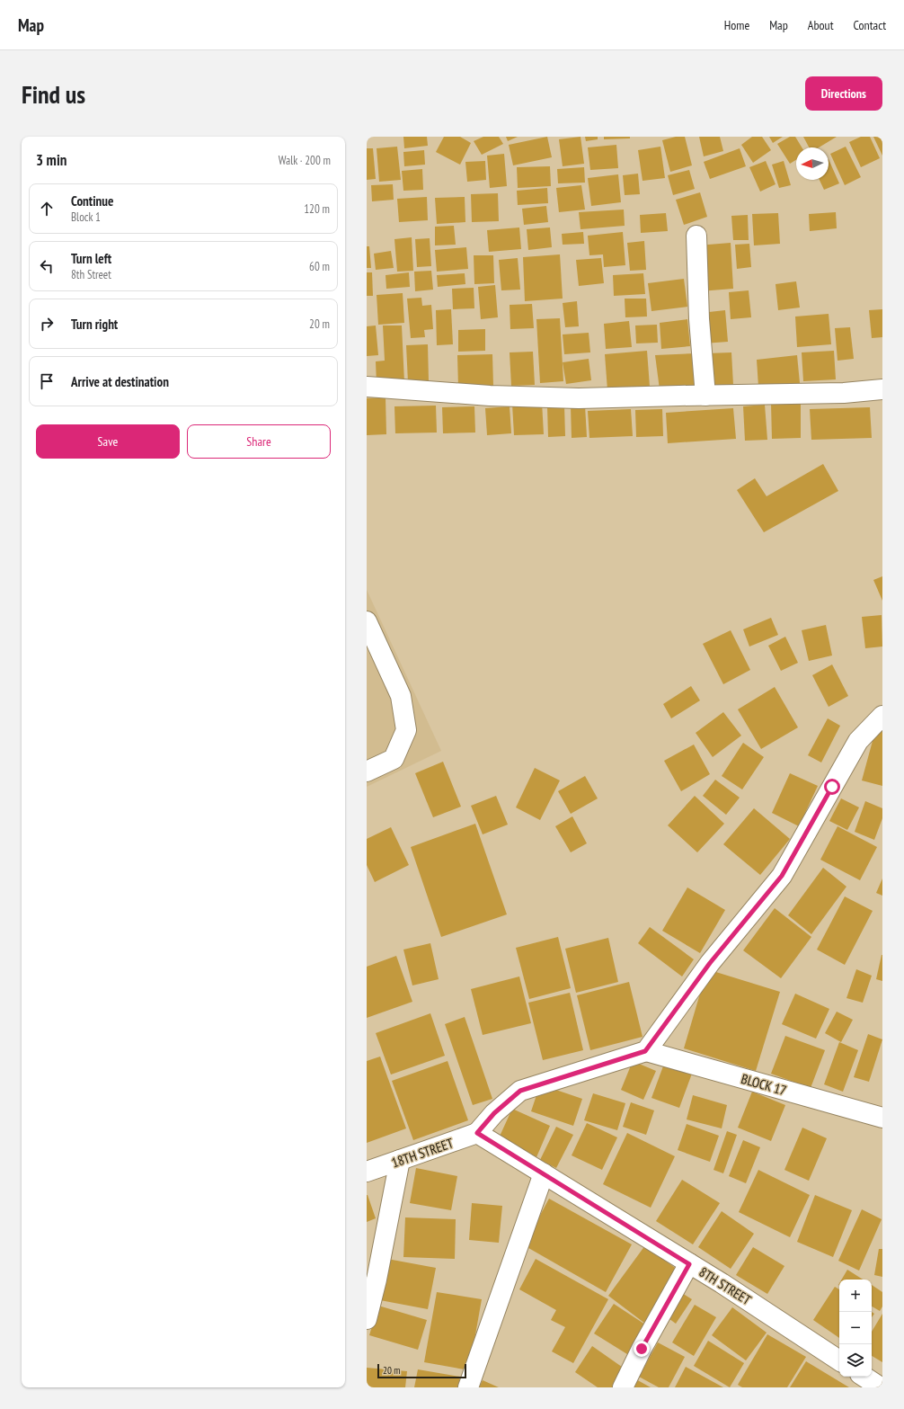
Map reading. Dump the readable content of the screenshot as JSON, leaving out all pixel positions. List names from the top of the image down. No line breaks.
{"streets":{"street":["BLOCK 17","18TH STREET","8TH STREET"]},"crossings":[["18TH STREET","8TH STREET"]],"scale_bar":"20 m","north":"left","page":{"header":"Map","nav":["Home","Map","About","Contact"],"buttons":["Directions",["Save","Share"]],"title":"Find us","heading":["3 min","Walk · 200 m"],"list":[["Continue","Block 1","120 m"],["Turn left","8th Street","60 m"],["Turn right","20 m"],"Arrive at destination"],"map_buttons":["+","−"],"scale":"20 m"}}
